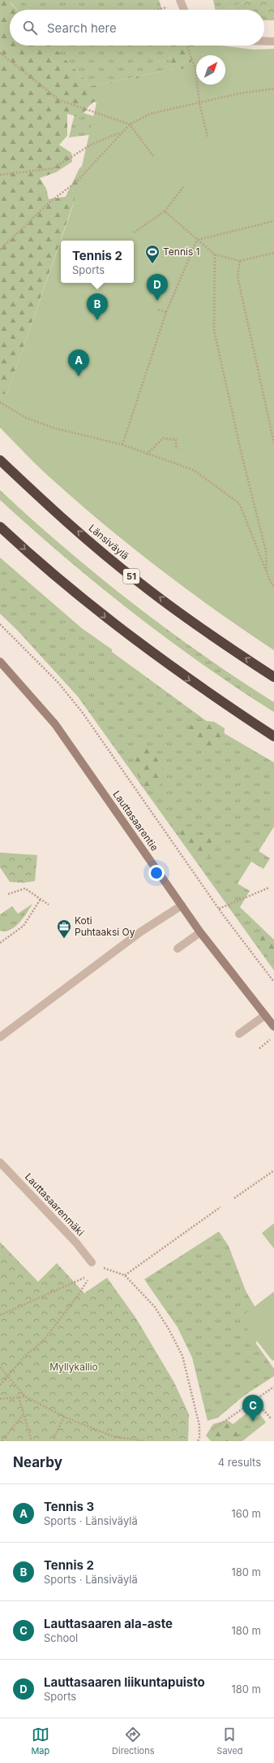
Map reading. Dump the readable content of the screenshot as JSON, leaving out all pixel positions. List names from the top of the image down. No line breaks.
{"streets":{"highway":["Länsiväylä","51"],"main road":["Lauttasaarentie"],"street":["Lauttasaarenmäki"]},"parks":["Myllykallio"],"places":{"sports":["Tennis 1"],"office":["Koti Puhtaaksi Oy"]},"north":"top right","page":{"search":"Search here","popup":["Tennis 2","Sports"],"pins":["D","B","A","C"],"heading":["Nearby","4 results"],"list":[{"mark":"A","name":"Tennis 3","note":"Sports · Länsiväylä","value":"160 m"},{"mark":"B","name":"Tennis 2","note":"Sports · Länsiväylä","value":"180 m"},{"mark":"C","name":"Lauttasaaren ala-aste","note":"School","value":"180 m"},{"mark":"D","name":"Lauttasaaren liikuntapuisto","note":"Sports","value":"180 m"}],"nav":["Map","Directions","Saved"]}}
